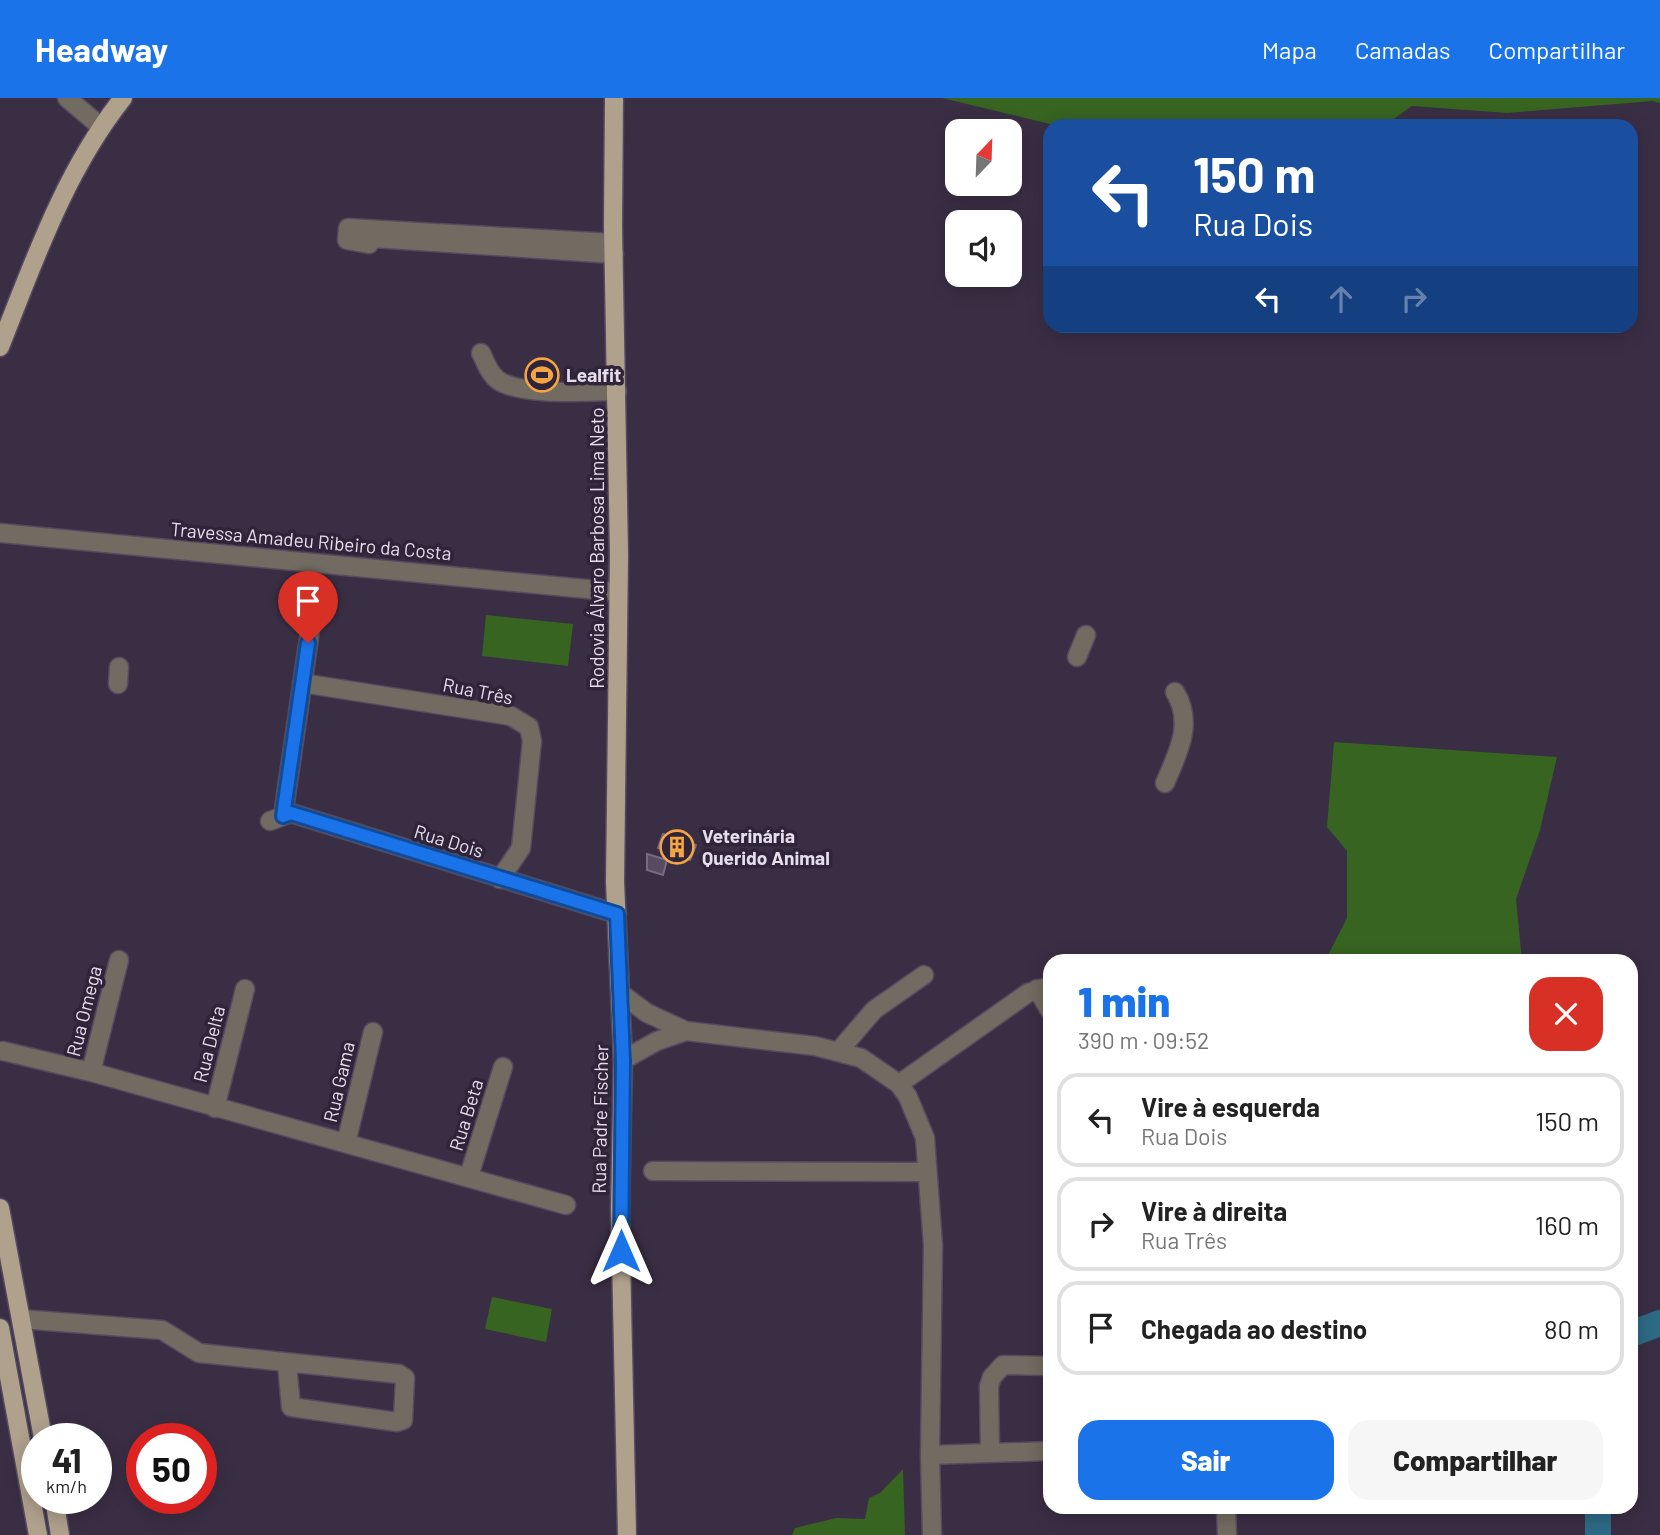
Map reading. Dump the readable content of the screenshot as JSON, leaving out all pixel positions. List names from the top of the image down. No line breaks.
{"streets":{"main road":["Rodovia Álvaro Barbosa Lima Neto","Rua Padre Fischer"],"street":["Travessa Amadeu Ribeiro da Costa","Rua Três","Rua Dois","Rua Omega","Rua Delta","Rua Gama","Rua Beta"]},"crossings":[["Travessa Amadeu Ribeiro da Costa","Rodovia Álvaro Barbosa Lima Neto"],["Rodovia Álvaro Barbosa Lima Neto","Rua Dois"],["Rodovia Álvaro Barbosa Lima Neto","Rua Padre Fischer"],["Rua Três","Rua Dois"],["Rua Dois","Rua Padre Fischer"]],"places":{"sports":["Lealfit"],"building":["Veterinária Querido Animal"]},"north":"top right","page":{"header":"Headway","nav":["Mapa","Camadas","Compartilhar"],"turn":["150 m","Rua Dois"],"heading":["1 min","390 m · 09:52"],"list":[{"name":"Vire à esquerda","note":"Rua Dois","value":"150 m"},{"name":"Vire à direita","note":"Rua Três","value":"160 m"},{"name":"Chegada ao destino","value":"80 m"}],"buttons":["Sair","Compartilhar"],"speed":"41 km/h","limit":"50"}}
